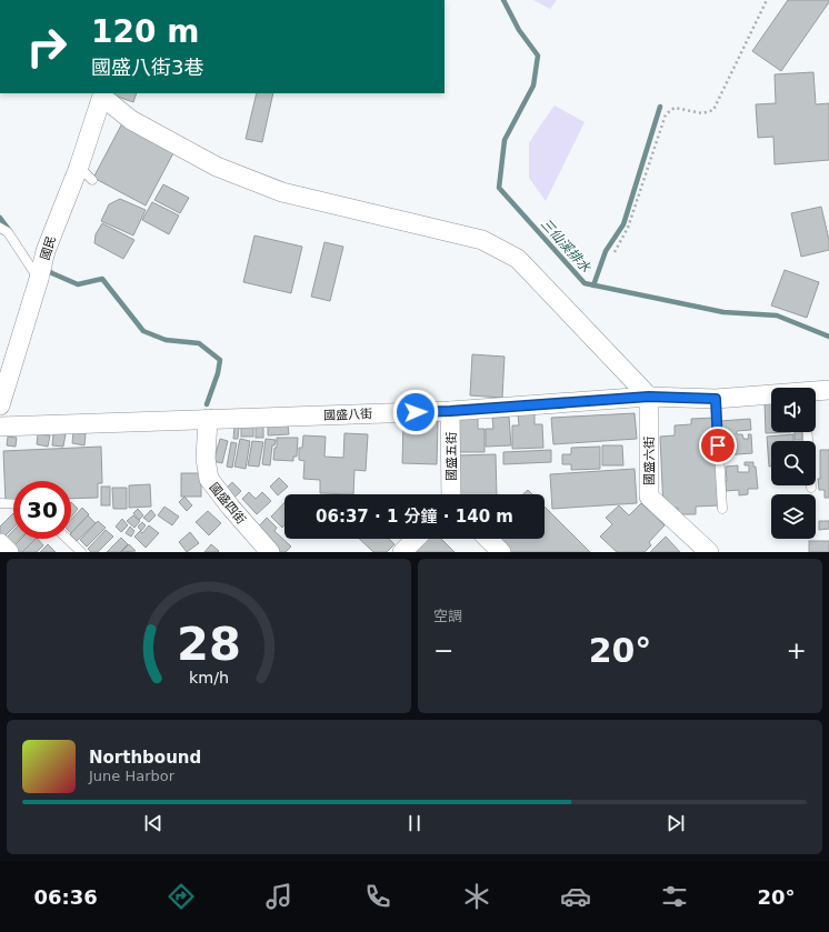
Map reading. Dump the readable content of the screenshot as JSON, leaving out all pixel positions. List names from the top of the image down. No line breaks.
{"streets":{"street":["國民","國盛八街","國盛五街","國盛六街","國盛四街"]},"crossings":[["國盛八街","國盛五街"],["國盛八街","國盛六街"],["國盛八街","國盛四街"]],"water":["三仙溪排水"],"page":{"turn":["120 m","國盛八街3巷"],"limit":"30","trip":"06:37 · 1 分鐘 · 140 m","tile":"空調","heat":["−","20°","+"],"song":["Northbound","June Harbor"],"tabs":["06:36","20°"],"gauge":["28","km/h"]}}
